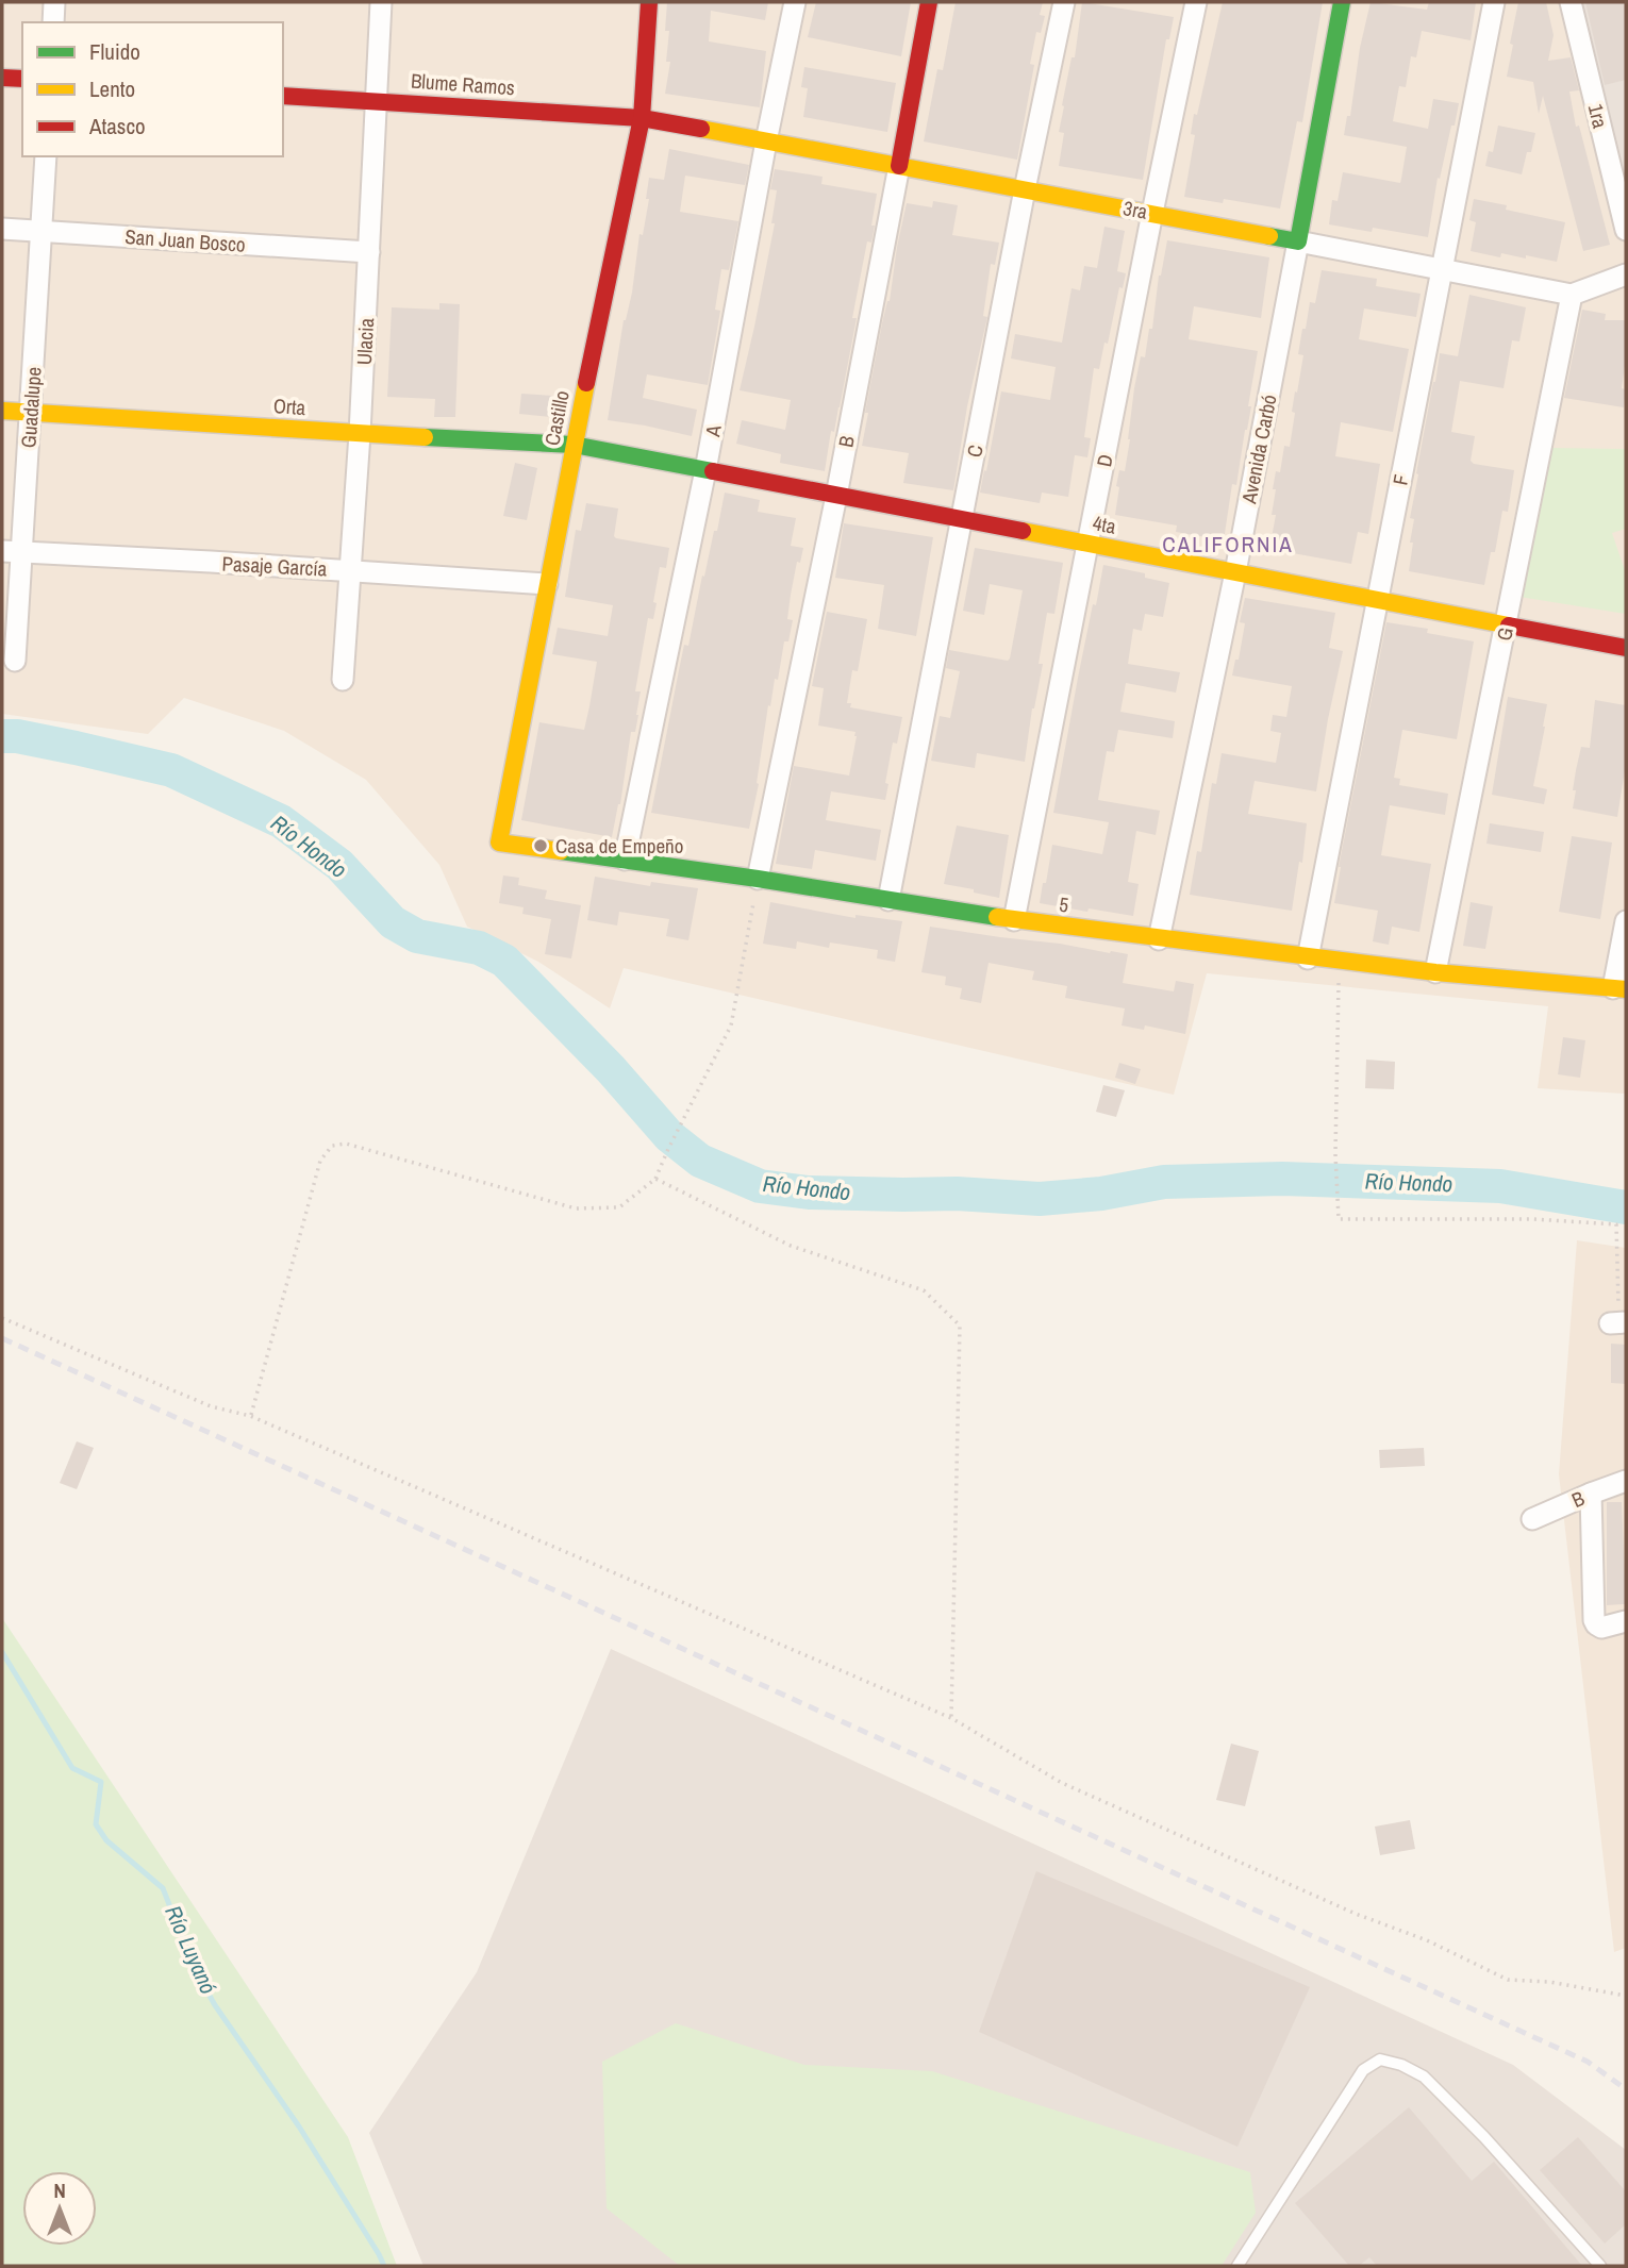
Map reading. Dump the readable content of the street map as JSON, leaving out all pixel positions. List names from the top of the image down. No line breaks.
{"streets":{"street":["Blume Ramos","1ra","3ra","San Juan Bosco","Ulacia","Orta","Guadalupe","Castillo","A","B","Avenida Carbó","C","D","F","4ta","Pasaje García","G","5"]},"crossings":[["Blume Ramos","3ra"],["Blume Ramos","Ulacia"],["Blume Ramos","Castillo"],["3ra","Castillo"],["3ra","A"],["3ra","B"],["3ra","Avenida Carbó"],["3ra","C"],["3ra","D"],["3ra","F"],["3ra","G"],["San Juan Bosco","Ulacia"],["San Juan Bosco","Guadalupe"],["Ulacia","Orta"],["Ulacia","Pasaje García"],["Orta","Guadalupe"],["Orta","Castillo"],["Orta","4ta"],["Guadalupe","Pasaje García"],["Castillo","4ta"],["Castillo","Pasaje García"],["Castillo","5"],["A","4ta"],["A","5"],["B","4ta"],["B","5"],["Avenida Carbó","4ta"],["Avenida Carbó","5"],["C","4ta"],["C","5"],["D","4ta"],["D","5"],["F","4ta"],["F","5"],["4ta","G"],["G","5"]],"districts":["CALIFORNIA"],"water":["Río Hondo","Río Luyanó"],"places":["Casa de Empeño"],"legend":["Fluido","Lento","Atasco"],"north":"top"}
